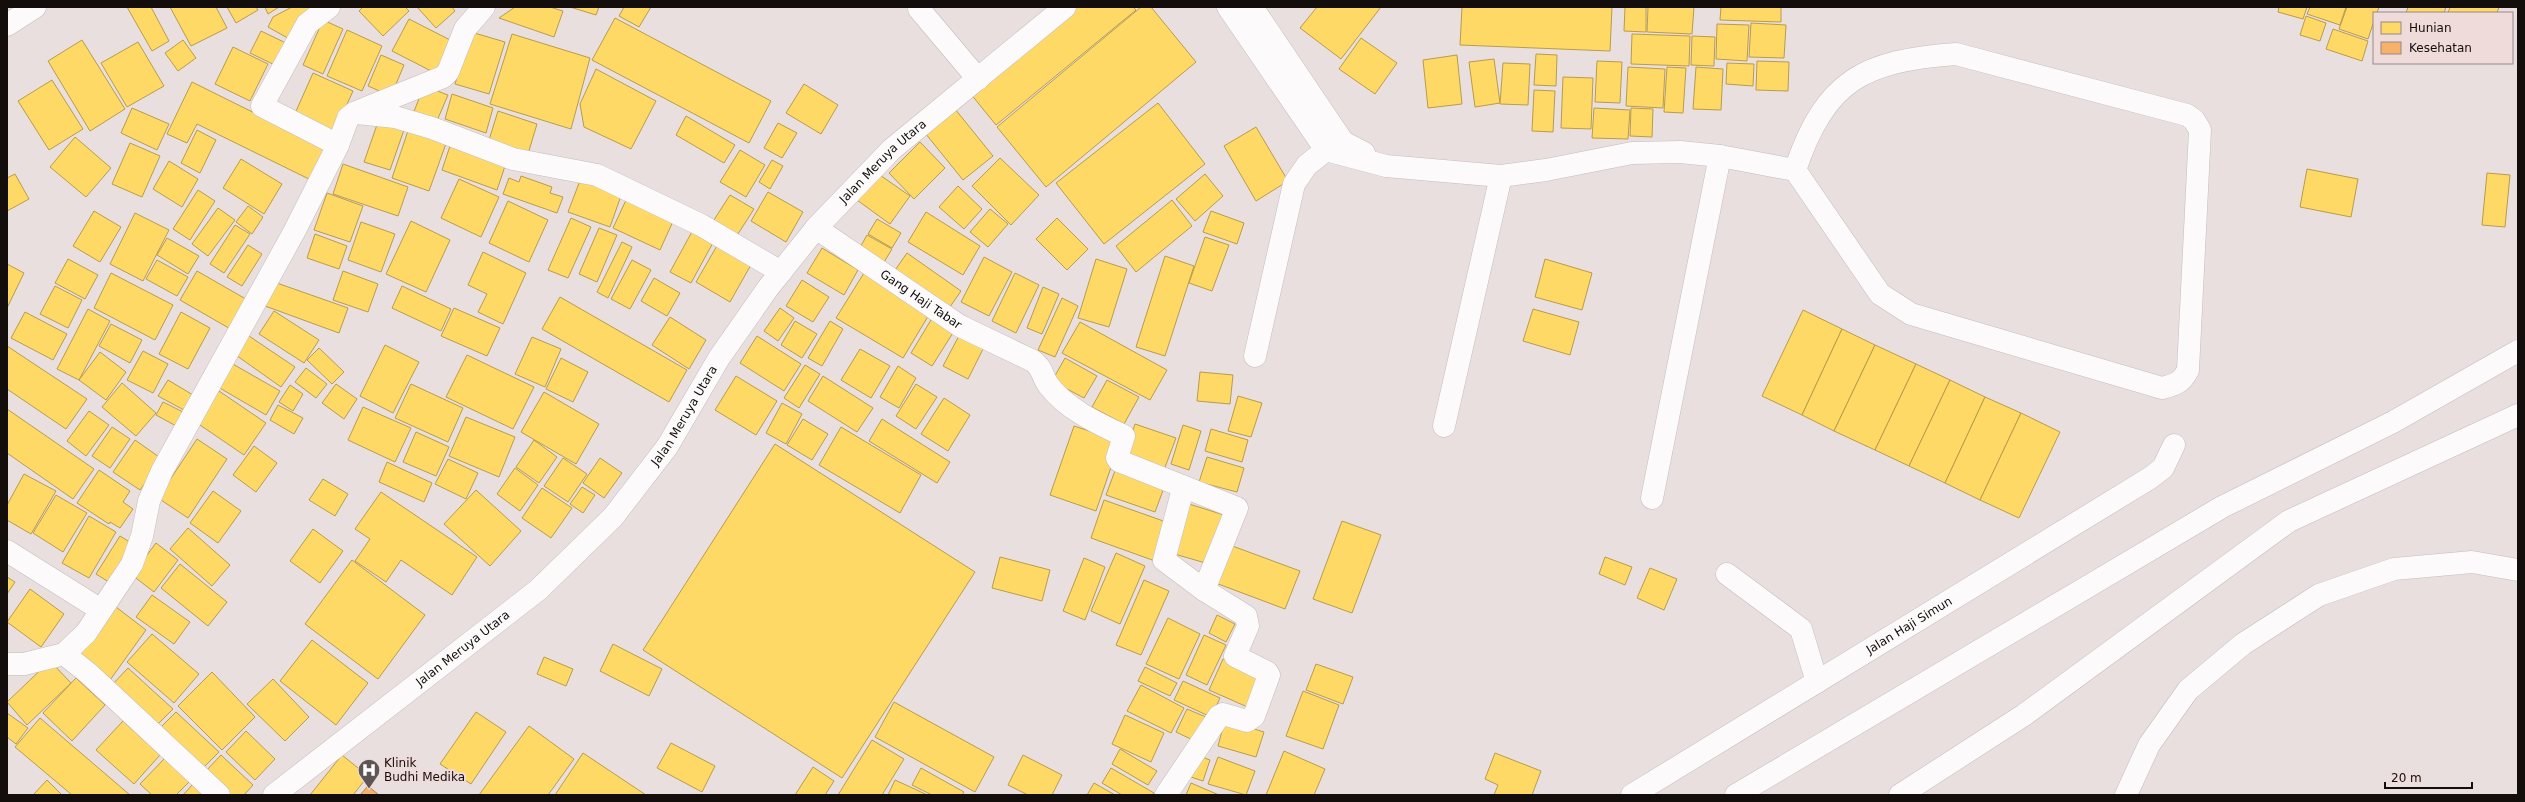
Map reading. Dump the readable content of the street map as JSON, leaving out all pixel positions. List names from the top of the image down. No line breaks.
{"streets":{"main road":["Jalan Meruya Utara","Gang Haji Tabar","Jalan Haji Simun"]},"crossings":[["Jalan Meruya Utara","Gang Haji Tabar"]],"places":{"hospital":["Klinik Budhi Medika"]},"legend":["Hunian","Kesehatan"],"scale_bar":"20 m"}
